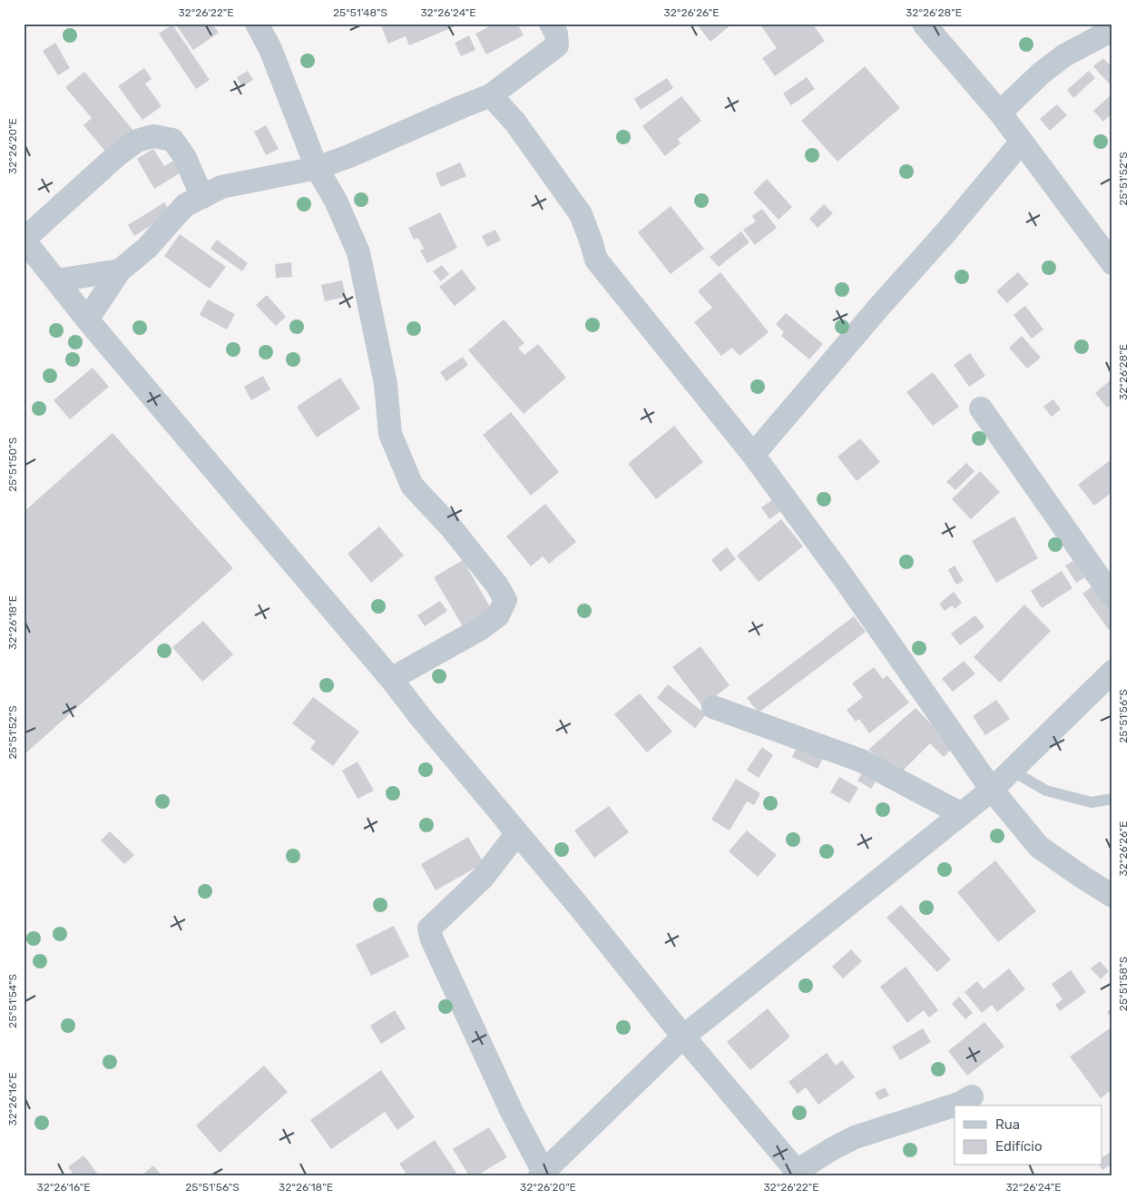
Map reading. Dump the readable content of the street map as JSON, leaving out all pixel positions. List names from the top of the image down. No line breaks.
{"legend":["Rua","Edifício"],"coordinates":["32°26'22\"E","25°51'48\"S","32°26'24\"E","32°26'26\"E","32°26'28\"E","32°26'20\"E","25°51'52\"S","25°51'50\"S","32°26'18\"E","25°51'56\"S","25°51'58\"S","25°51'54\"S","32°26'16\"E"]}
